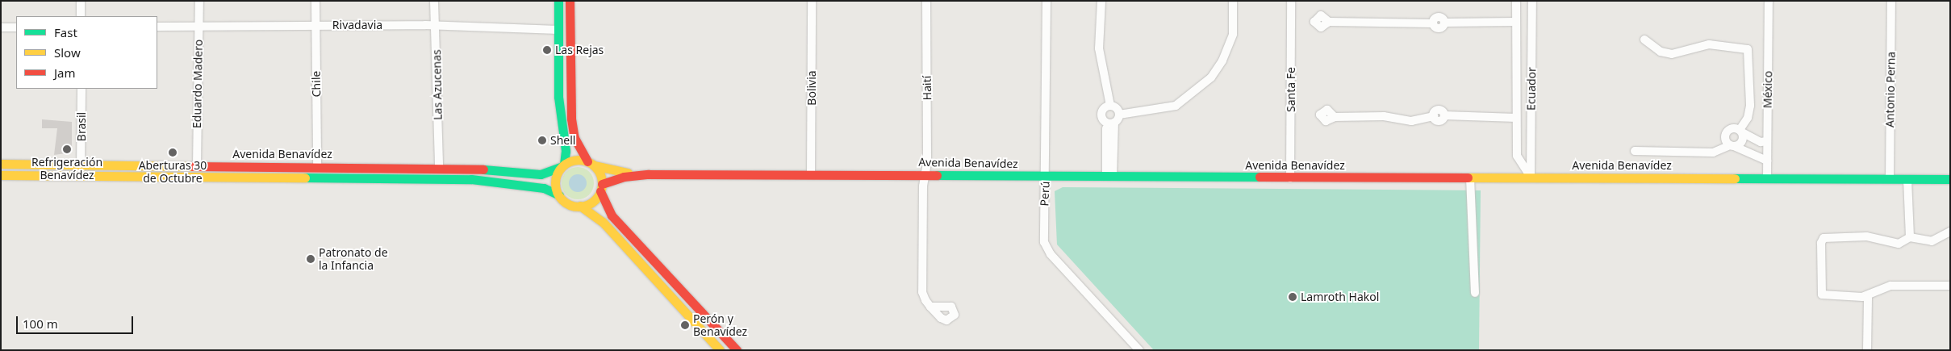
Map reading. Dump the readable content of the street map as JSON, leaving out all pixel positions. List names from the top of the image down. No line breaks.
{"streets":{"main road":["Avenida Benavídez"],"street":["Rivadavia","Eduardo Madero","Chile","Las Azucenas","Bolivia","Haití","Ecuador","Santa Fe","México","Antonio Perna","Brasil","Perú"]},"crossings":[["Rivadavia","Eduardo Madero"],["Rivadavia","Chile"],["Rivadavia","Las Azucenas"],["Eduardo Madero","Avenida Benavídez"],["Chile","Avenida Benavídez"],["Las Azucenas","Avenida Benavídez"],["Bolivia","Avenida Benavídez"],["Haití","Avenida Benavídez"],["Ecuador","Avenida Benavídez"],["Santa Fe","Avenida Benavídez"],["México","Avenida Benavídez"],["Antonio Perna","Avenida Benavídez"],["Brasil","Avenida Benavídez"],["Avenida Benavídez","Perú"]],"places":["Las Rejas","Shell","Refrigeración Benavídez","Aberturas 30 de Octubre","Patronato de la Infancia","Lamroth Hakol","Perón y Benavídez"],"legend":["Fast","Slow","Jam"],"scale_bar":"100 m"}
